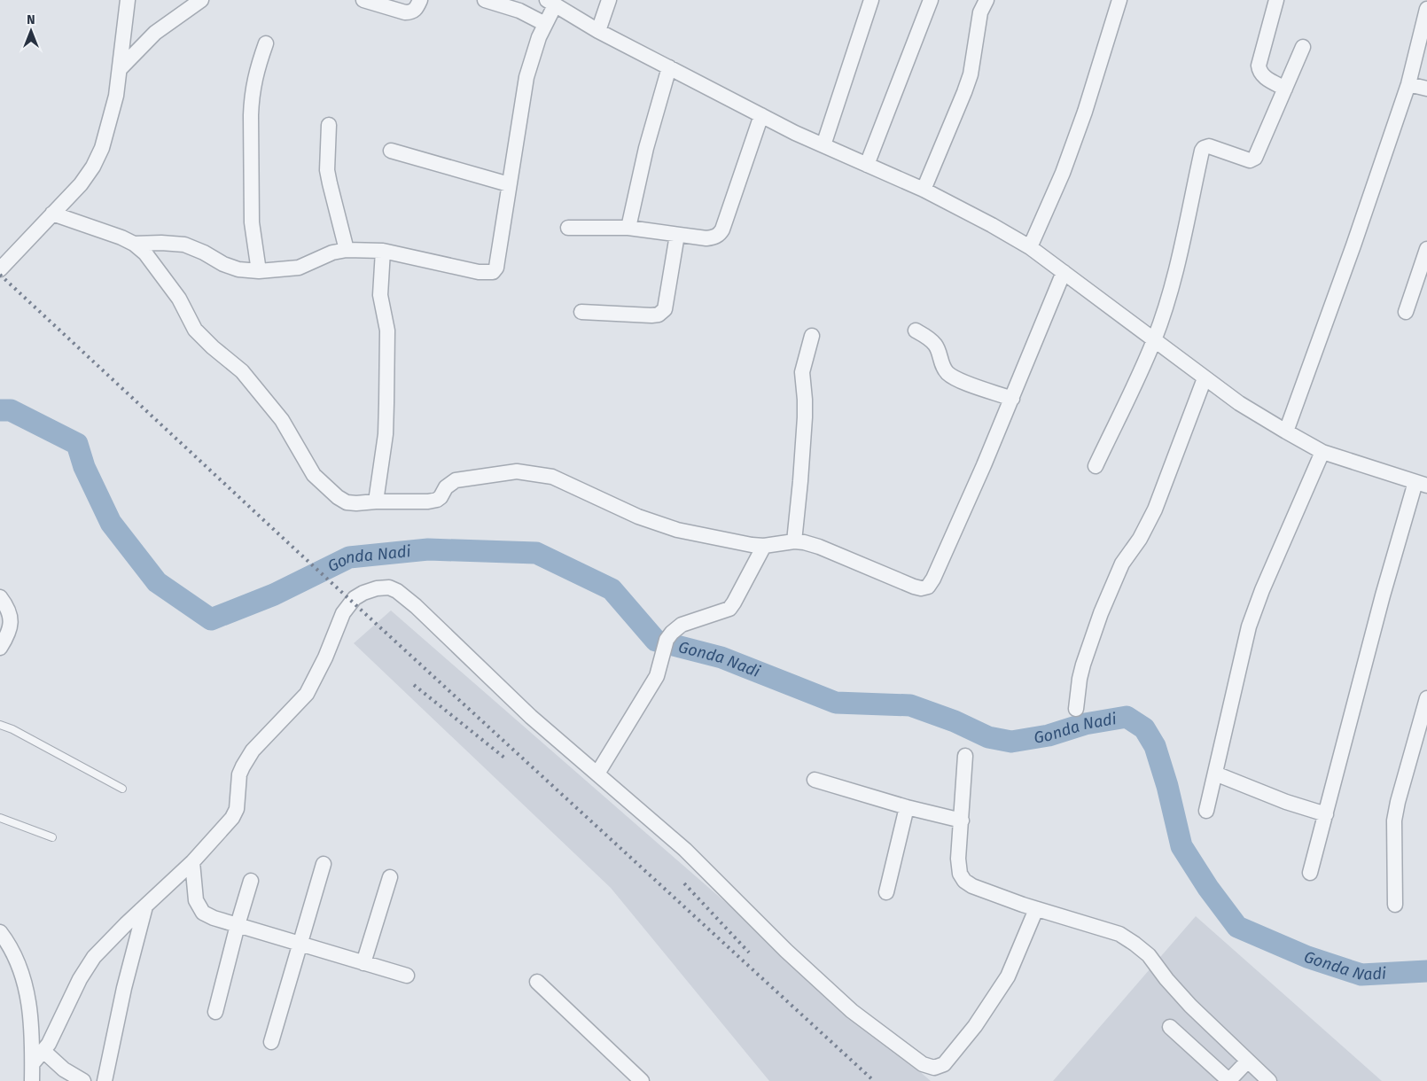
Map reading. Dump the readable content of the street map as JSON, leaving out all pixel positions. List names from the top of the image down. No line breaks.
{"water":["Gonda Nadi"],"north":"top"}
